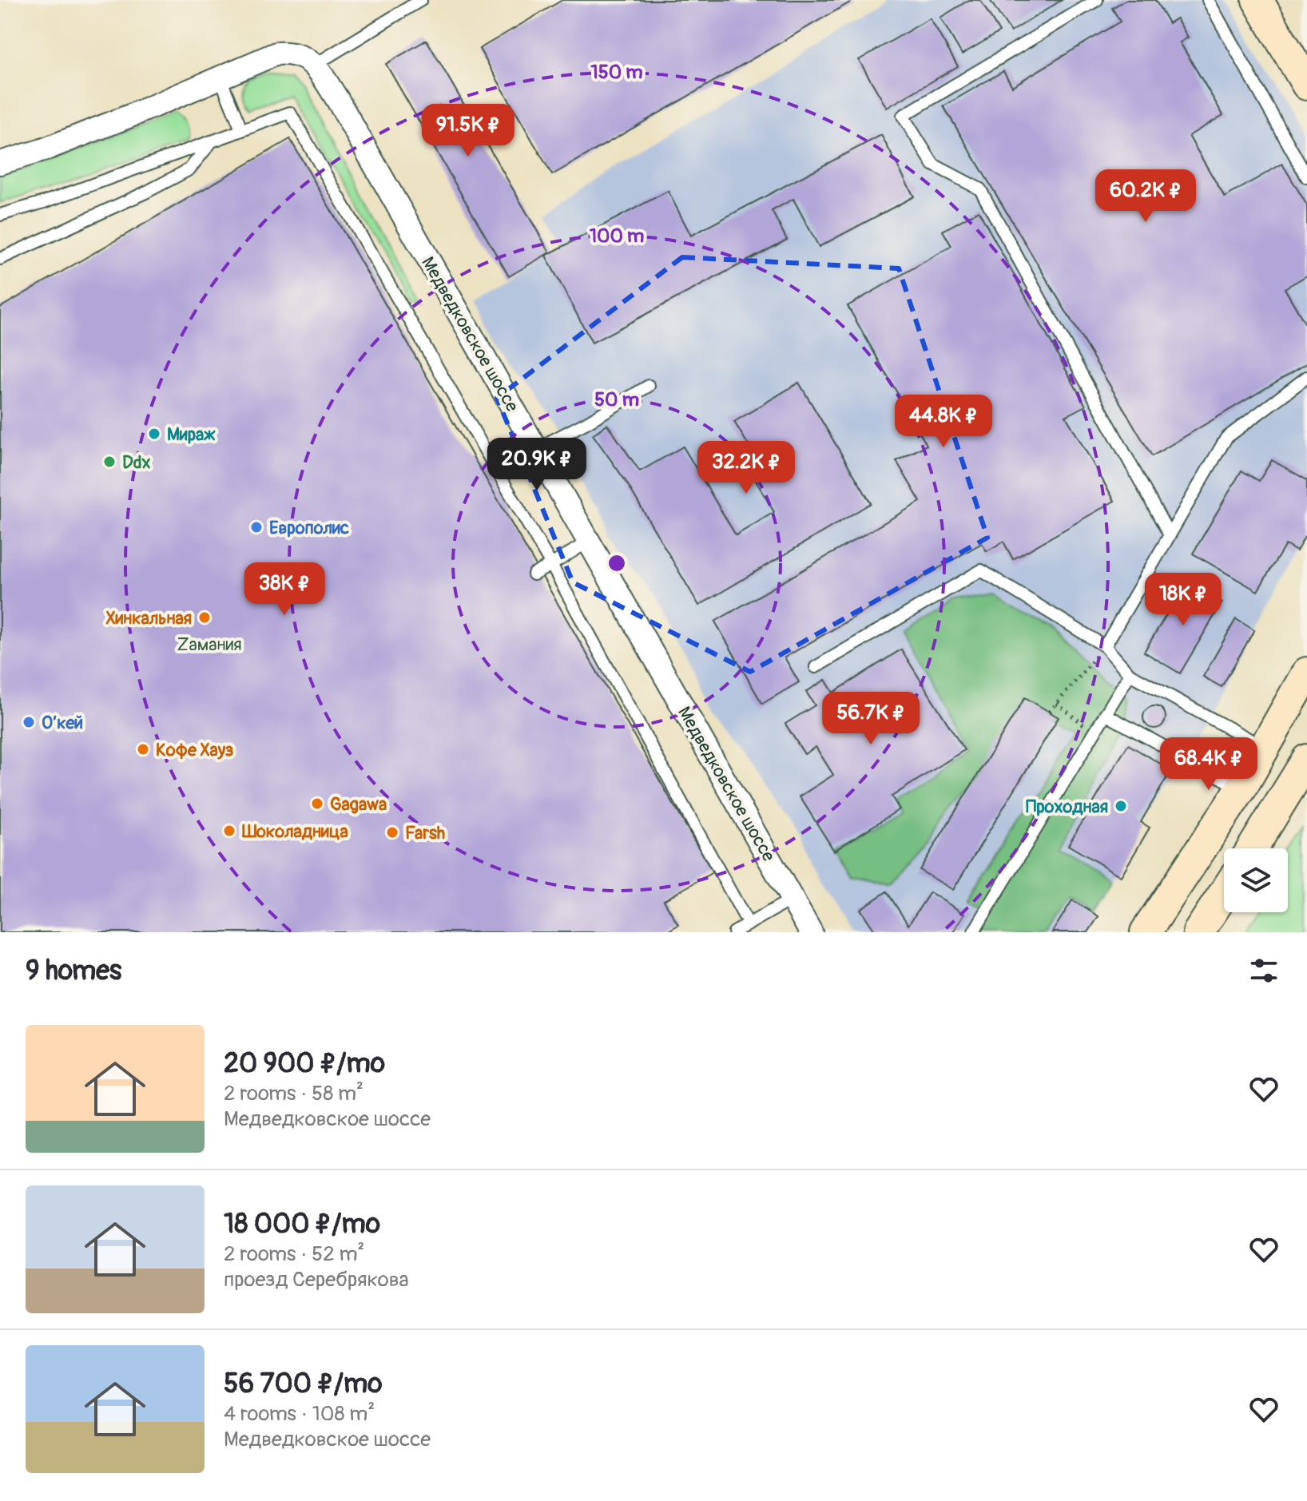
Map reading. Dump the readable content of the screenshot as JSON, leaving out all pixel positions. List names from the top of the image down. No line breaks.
{"streets":{"street":["Медведковское шоссе"]},"parks":["Zамания"],"places":["Мираж","Ddx","Европолис","Хинкальная","О’кей","Кофе Хауз","Gagawa","Проходная","Шоколадница","Farsh"],"page":{"price":["91.5K ₽","60.2K ₽","44.8K ₽","20.9K ₽","32.2K ₽","38K ₽","18K ₽","56.7K ₽","68.4K ₽"],"heading":"9 homes","list":[{"name":"20 900 ₽/mo","note":"2 rooms · 58 m² · Медведковское шоссе"},{"name":"18 000 ₽/mo","note":"2 rooms · 52 m² · проезд Серебрякова"},{"name":"56 700 ₽/mo","note":"4 rooms · 108 m² · Медведковское шоссе"}]},"rings":["150 m","100 m","50 m"]}
